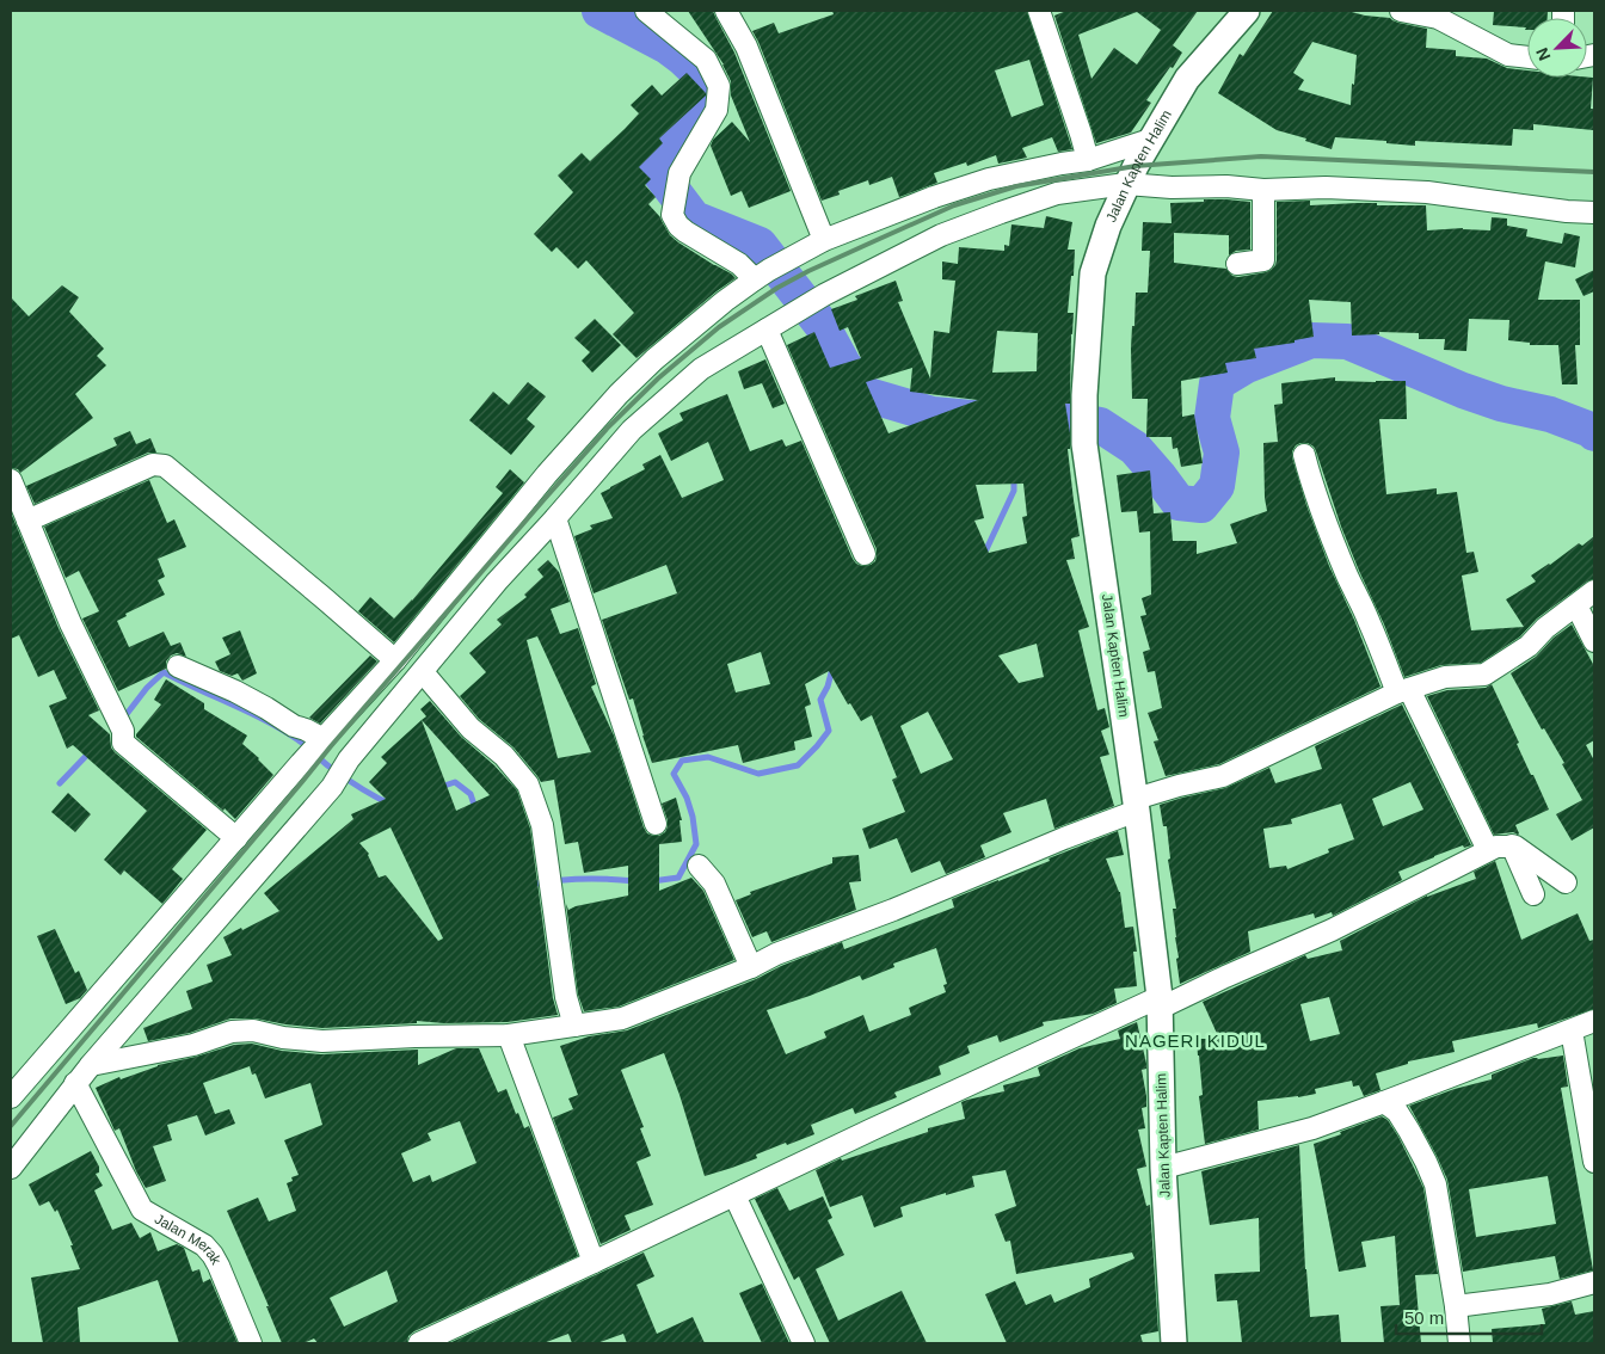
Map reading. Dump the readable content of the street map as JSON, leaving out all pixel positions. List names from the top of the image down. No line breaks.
{"streets":{"main road":["Jalan Kapten Halim"],"street":["Jalan Merak"]},"districts":["NAGERI KIDUL"],"scale_bar":"50 m","north":"bottom left"}
